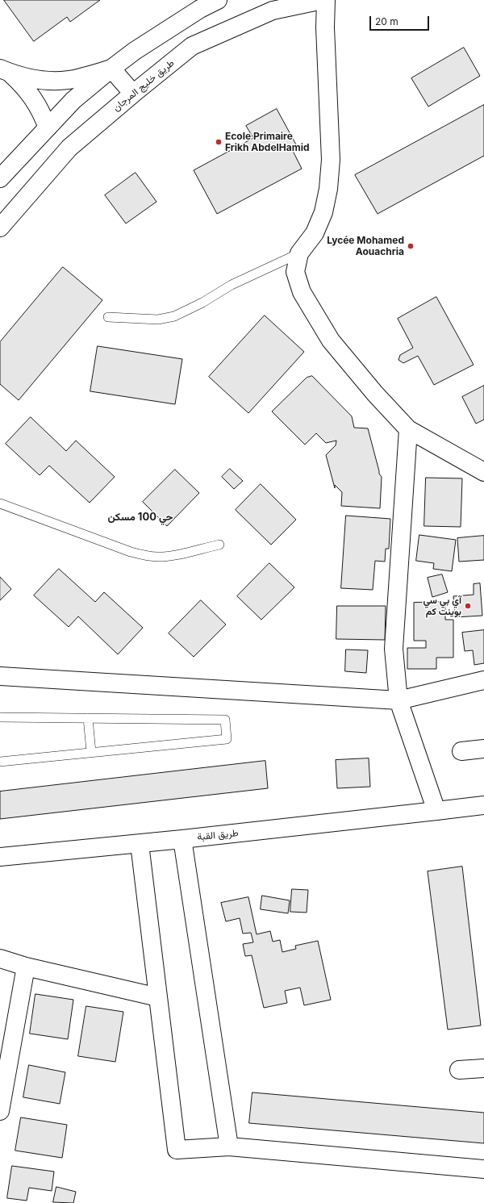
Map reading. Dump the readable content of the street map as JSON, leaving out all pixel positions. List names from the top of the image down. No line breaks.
{"streets":{"street":["طريق خليج المرجان","طريق القبة"]},"districts":["حي 100 مسكن"],"places":["Ecole Primaire Frikh AbdelHamid","Lycée Mohamed Aouachria","آي بي سي بوينت كم"],"scale_bar":"20 m"}
